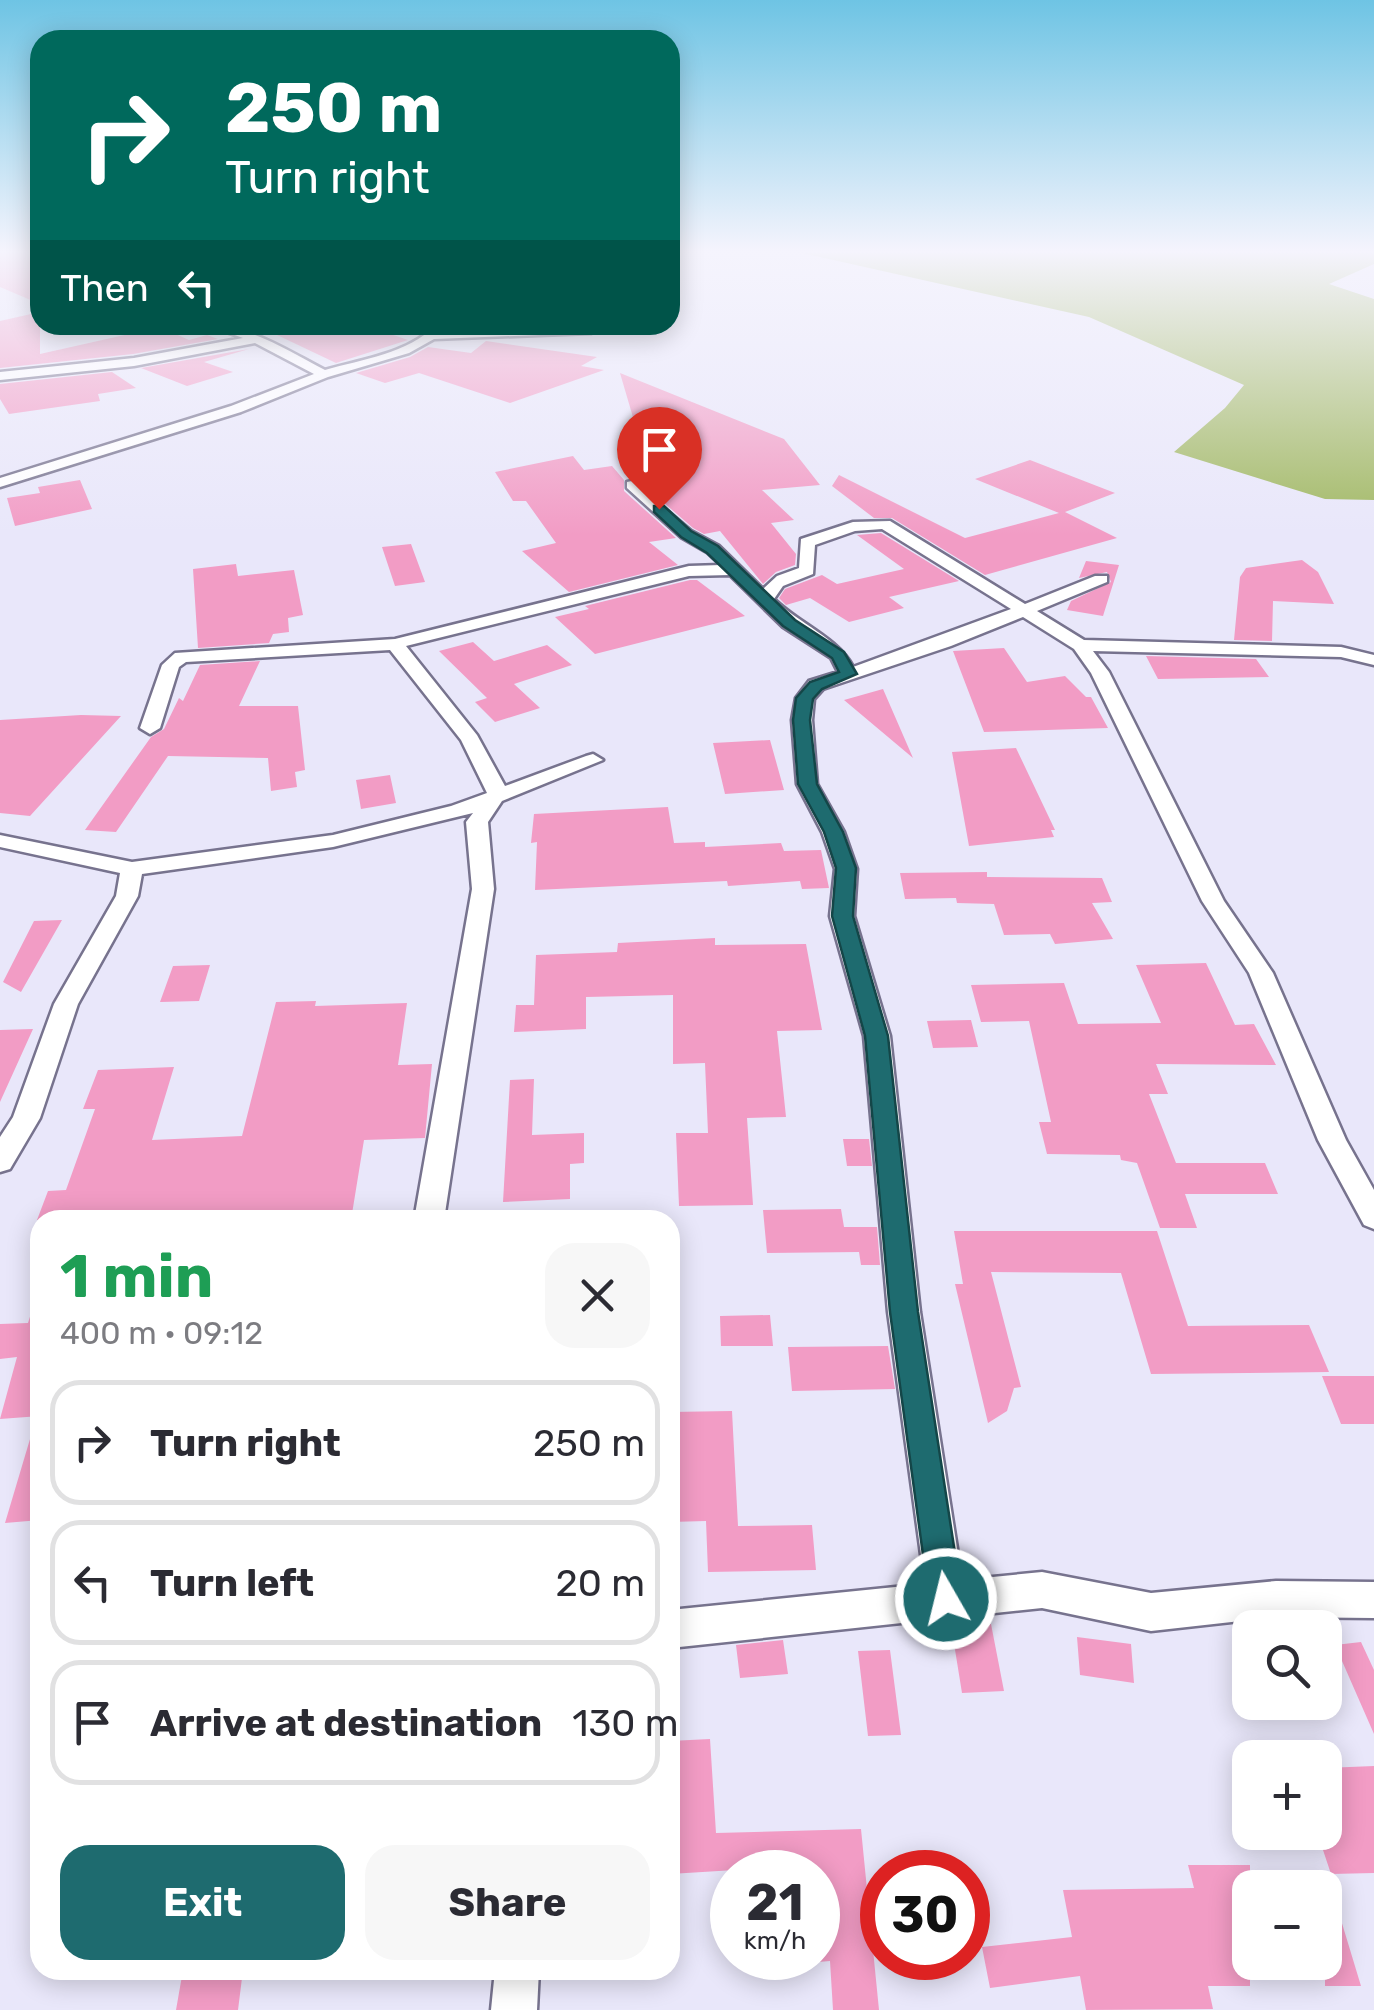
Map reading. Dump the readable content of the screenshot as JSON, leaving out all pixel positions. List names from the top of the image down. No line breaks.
{"page":{"turn":["250 m","Turn right"],"then":"Then","heading":["1 min","400 m · 09:12"],"list":[{"name":"Turn right","value":"250 m"},{"name":"Turn left","value":"20 m"},{"name":"Arrive at destination","value":"130 m"}],"map_buttons":["+","−"],"buttons":["Exit","Share"],"speed":"21 km/h","limit":"30"}}
